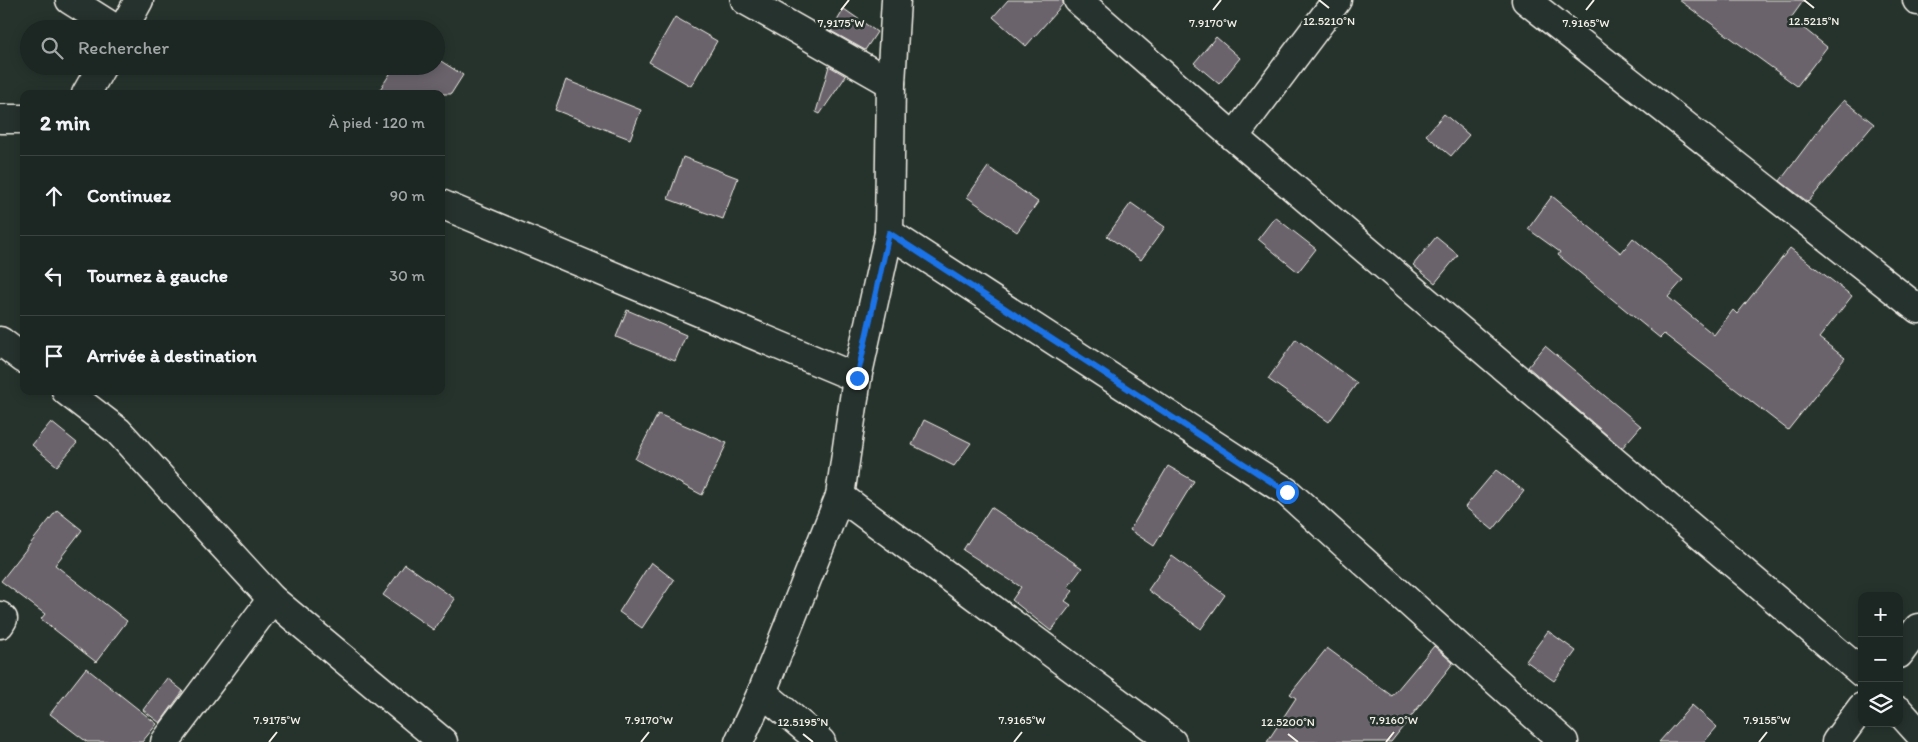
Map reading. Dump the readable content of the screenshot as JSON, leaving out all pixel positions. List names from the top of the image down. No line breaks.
{"page":{"search":"Rechercher","heading":["2 min","À pied · 120 m"],"list":[["Continuez","90 m"],["Tournez à gauche","30 m"],"Arrivée à destination"],"map_buttons":["+","−"]},"coordinates":["12.5215°N","12.5210°N","7.9175°W","7.9170°W","7.9165°W","7.9160°W","7.9155°W","12.5195°N","12.5200°N"]}
